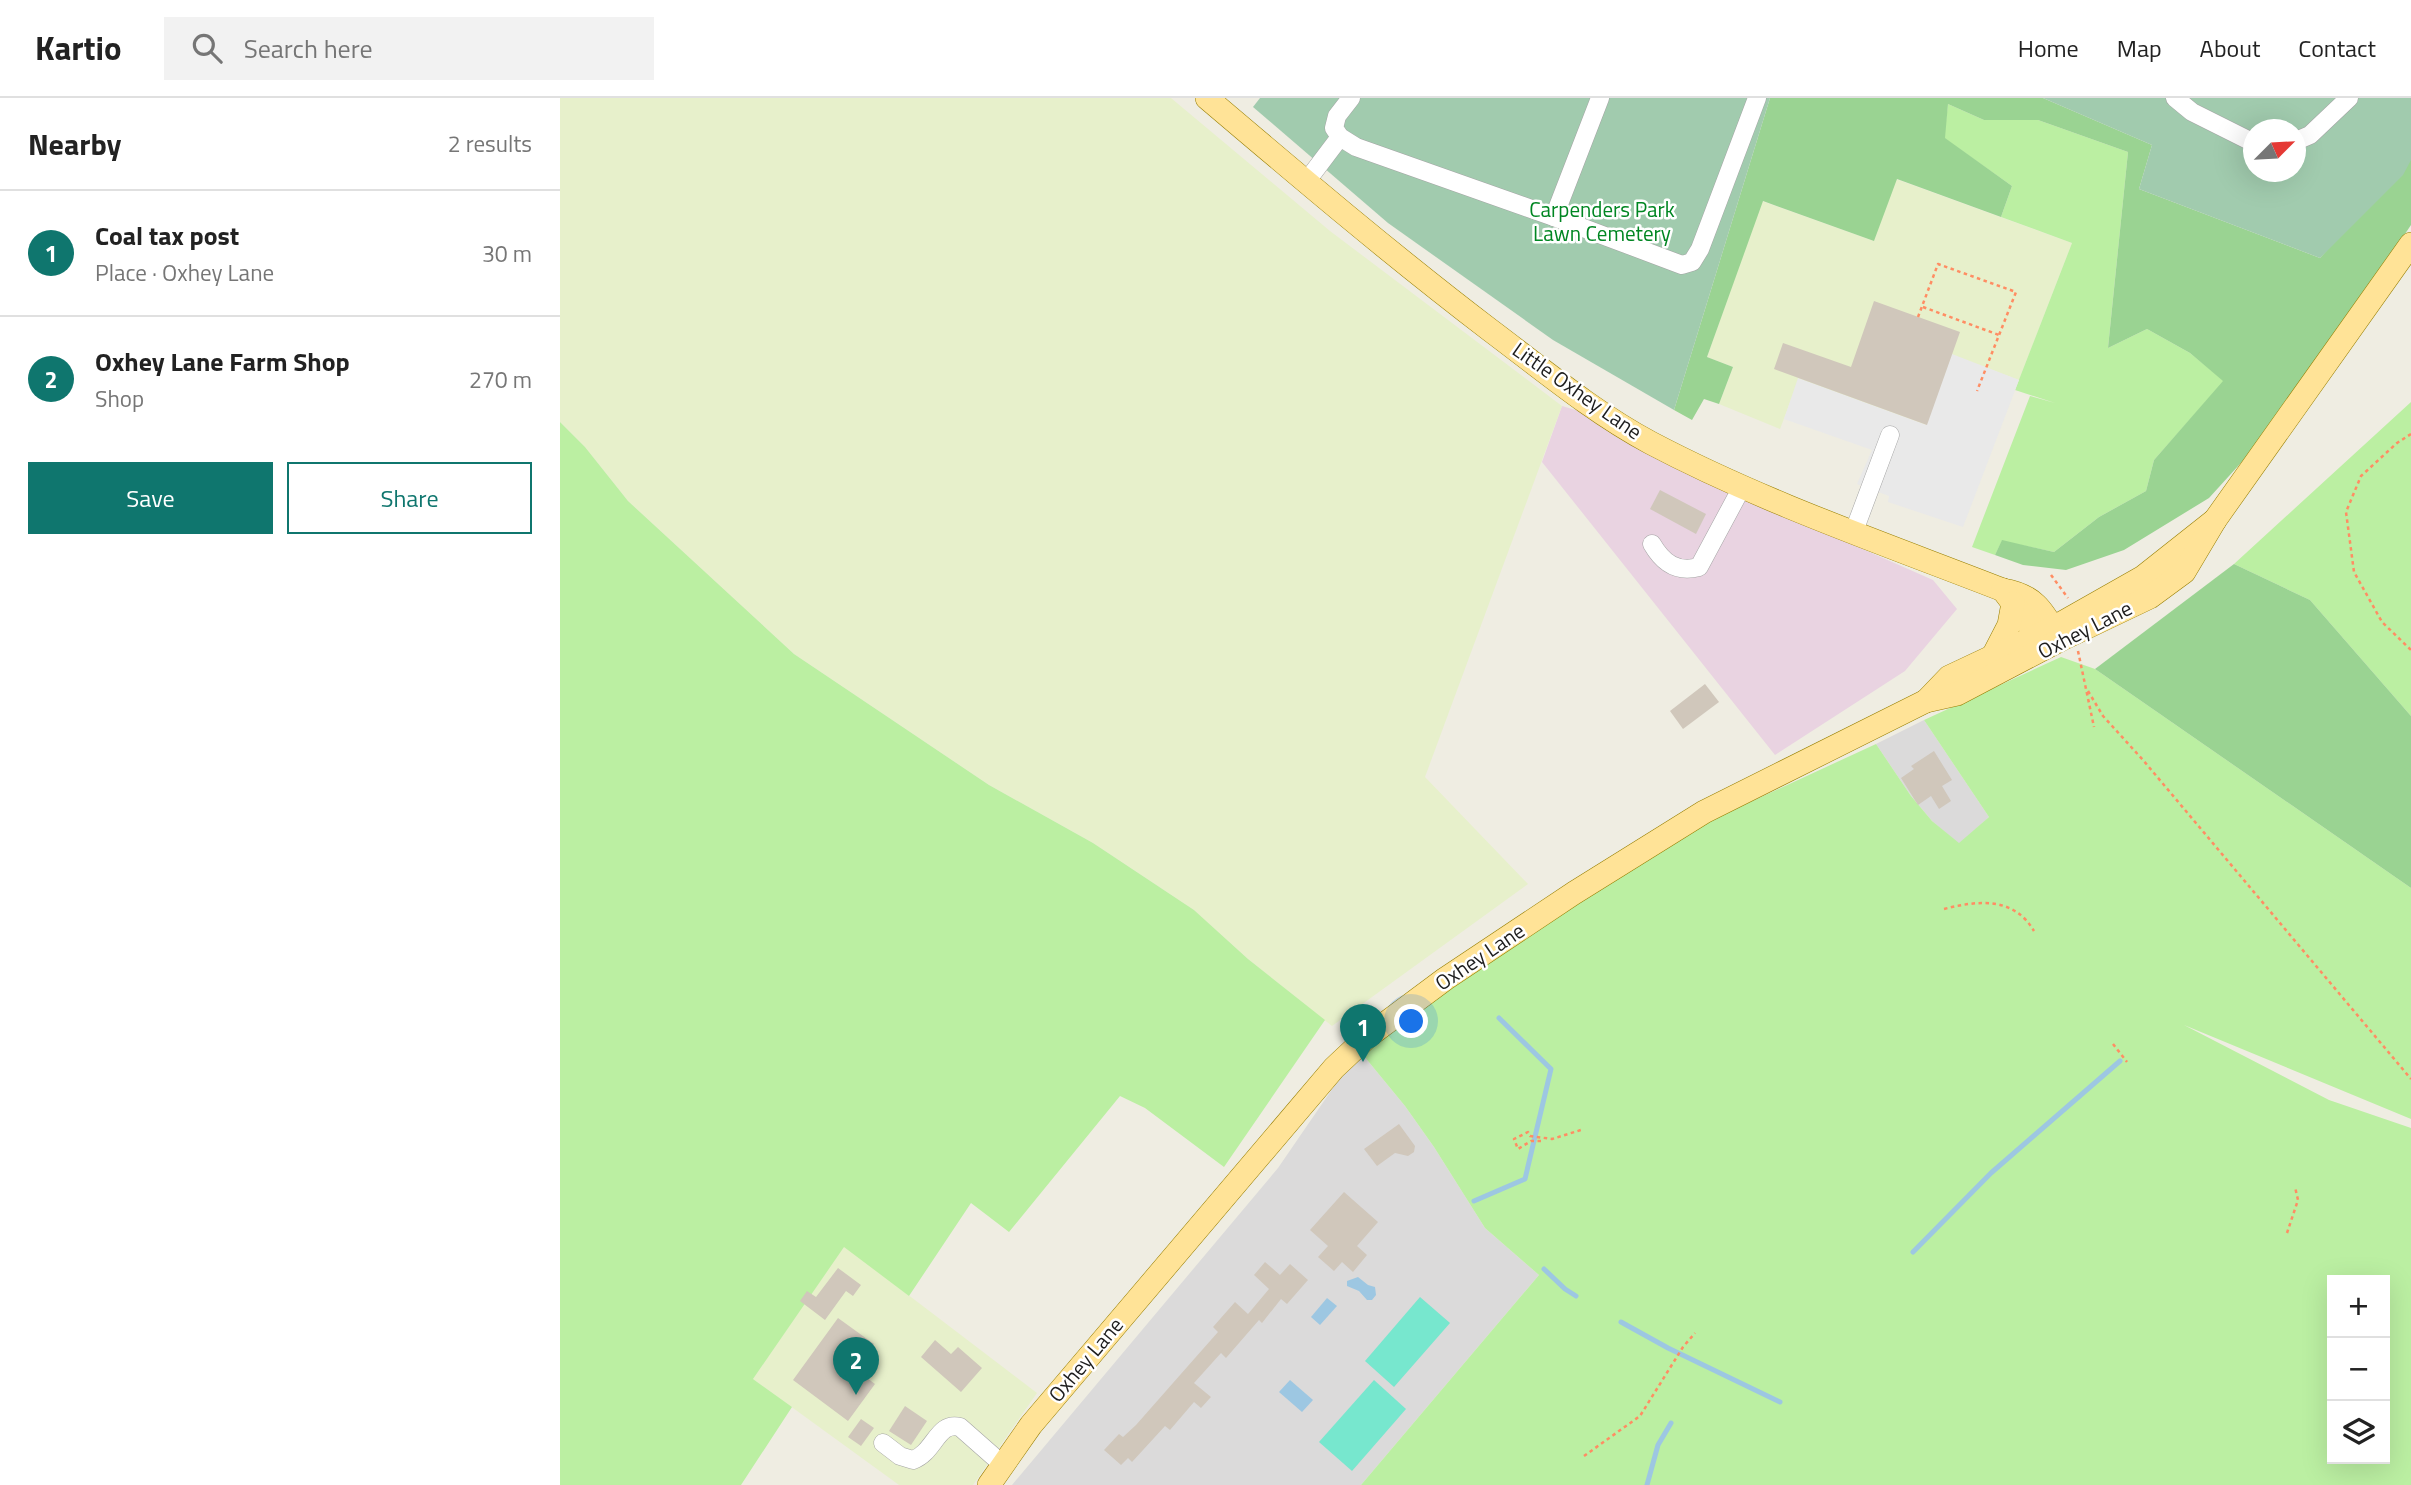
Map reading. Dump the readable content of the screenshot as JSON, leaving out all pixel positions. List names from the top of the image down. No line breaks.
{"streets":{"main road":["Little Oxhey Lane","Oxhey Lane"]},"crossings":[["Little Oxhey Lane","Oxhey Lane"]],"parks":["Carpenders Park Lawn Cemetery"],"north":"top right","page":{"header":"Kartio","search":"Search here","nav":["Home","Map","About","Contact"],"heading":["Nearby","2 results"],"list":[{"mark":"1","name":"Coal tax post","note":"Place · Oxhey Lane","value":"30 m"},{"mark":"2","name":"Oxhey Lane Farm Shop","note":"Shop","value":"270 m"}],"buttons":["Save","Share"],"pins":["1","2"],"map_buttons":["+","−"]}}
